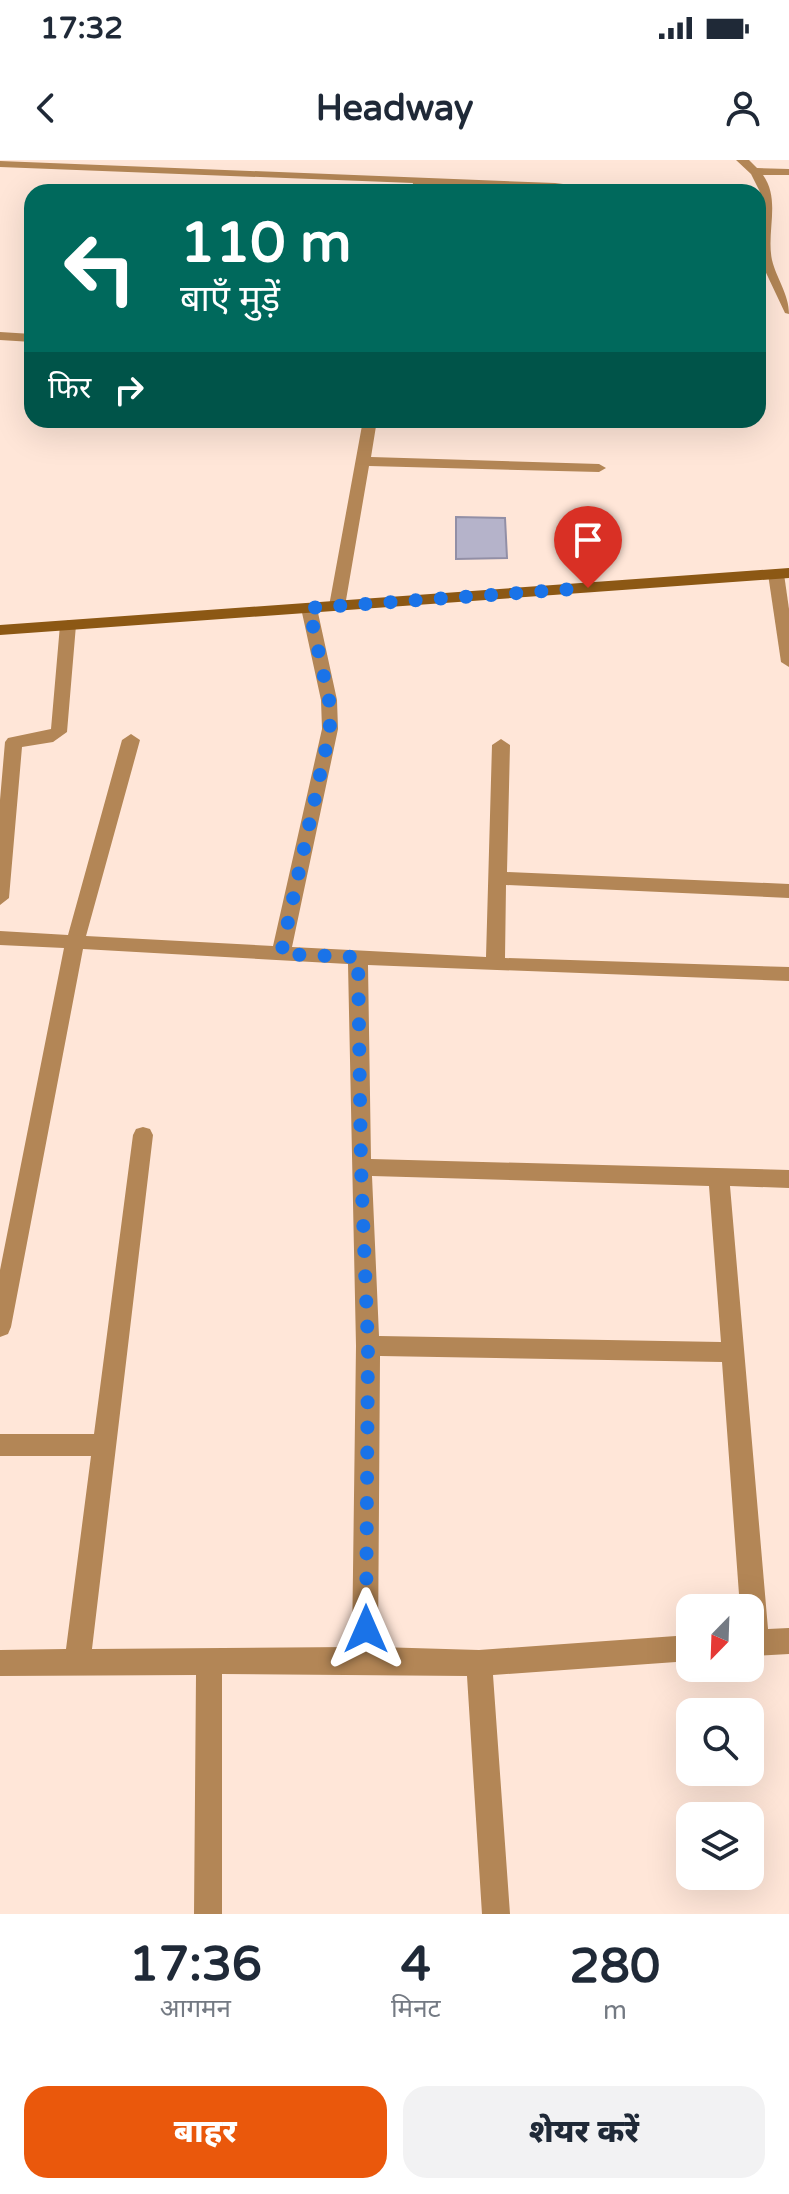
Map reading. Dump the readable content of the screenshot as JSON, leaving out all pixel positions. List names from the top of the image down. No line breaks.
{"north":"bottom left","page":{"status":"17:32","header":"Headway","turn":["110 m","बाएँ मुड़ें"],"then":"फिर","eta":["17:36","आगमन","4","मिनट","280","m"],"buttons":["बाहर","शेयर करें"]}}
